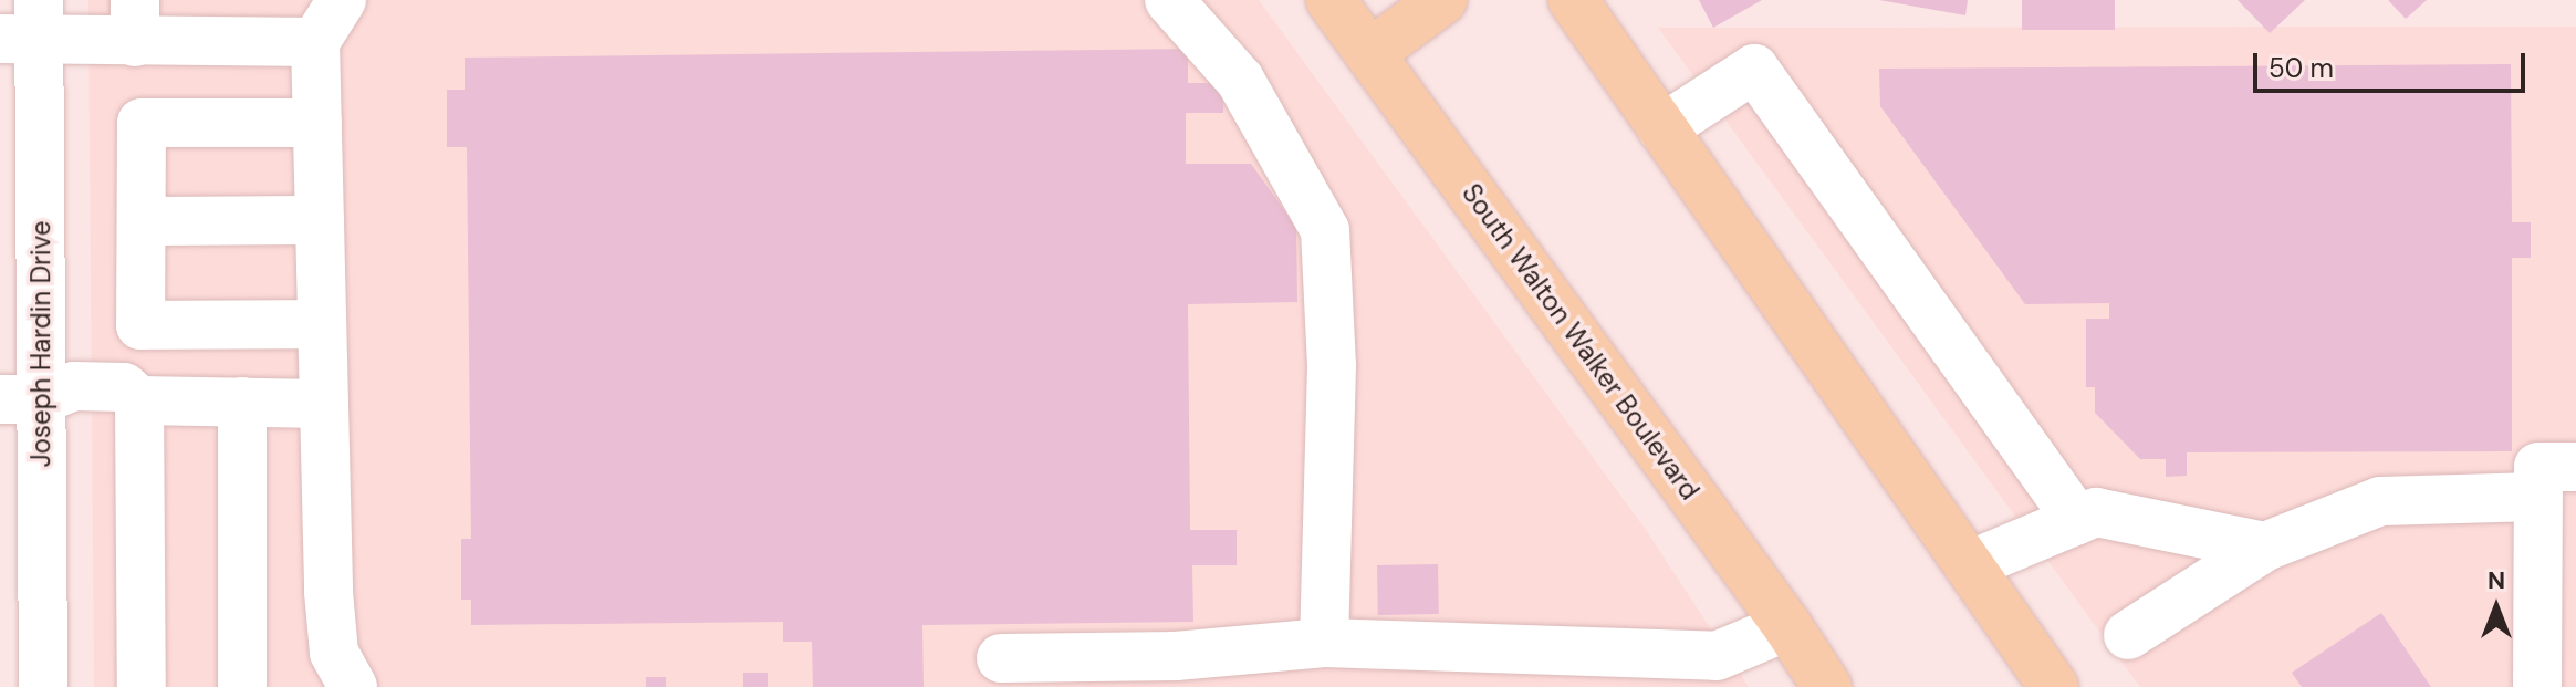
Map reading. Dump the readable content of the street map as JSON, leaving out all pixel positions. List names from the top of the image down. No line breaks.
{"streets":{"main road":["South Walton Walker Boulevard"],"street":["Joseph Hardin Drive"]},"scale_bar":"50 m","north":"top"}
